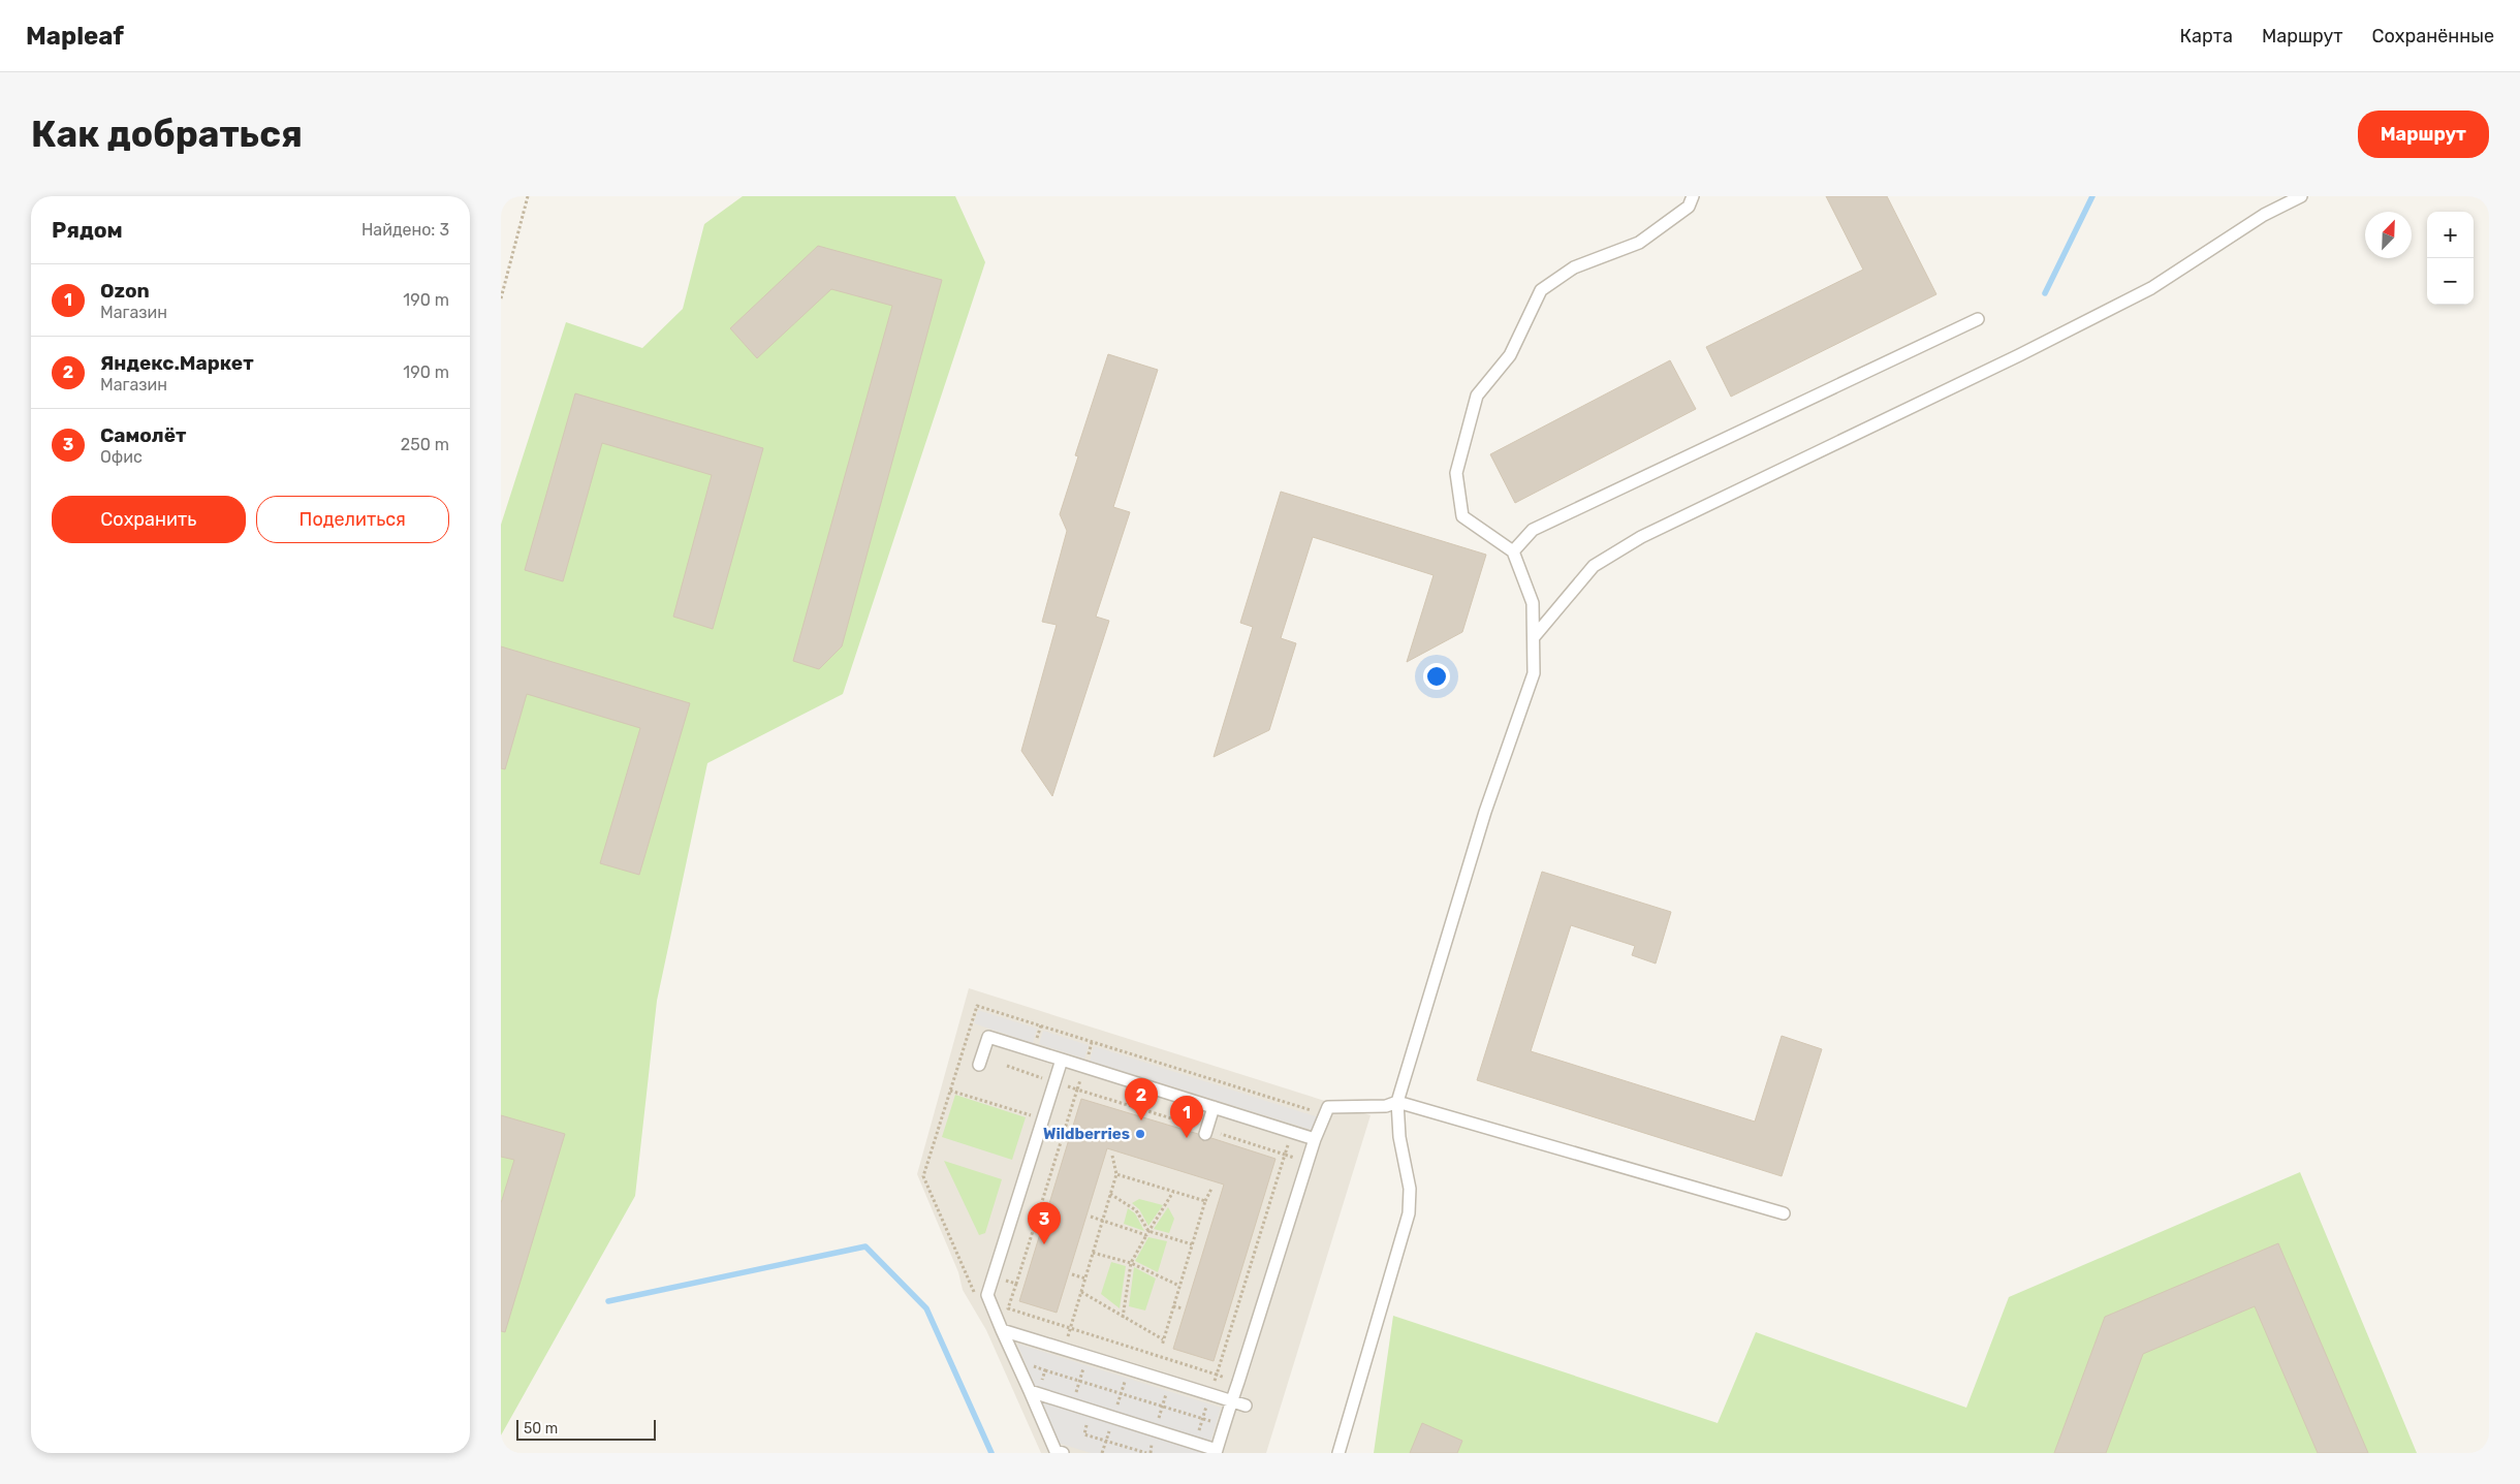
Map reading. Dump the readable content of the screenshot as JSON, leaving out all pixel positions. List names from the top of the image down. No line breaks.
{"places":["Wildberries"],"scale_bar":"50 m","north":"top right","page":{"header":"Mapleaf","nav":["Карта","Маршрут","Сохранённые"],"buttons":["Маршрут",["Сохранить","Поделиться"]],"title":"Как добраться","heading":["Рядом","Найдено: 3"],"map_buttons":["+","−"],"list":[{"mark":"1","name":"Ozon","note":"Магазин","value":"190 m"},{"mark":"2","name":"Яндекс.Маркет","note":"Магазин","value":"190 m"},{"mark":"3","name":"Самолёт","note":"Офис","value":"250 m"}],"pins":["2","1","3"],"scale":"50 m"}}
